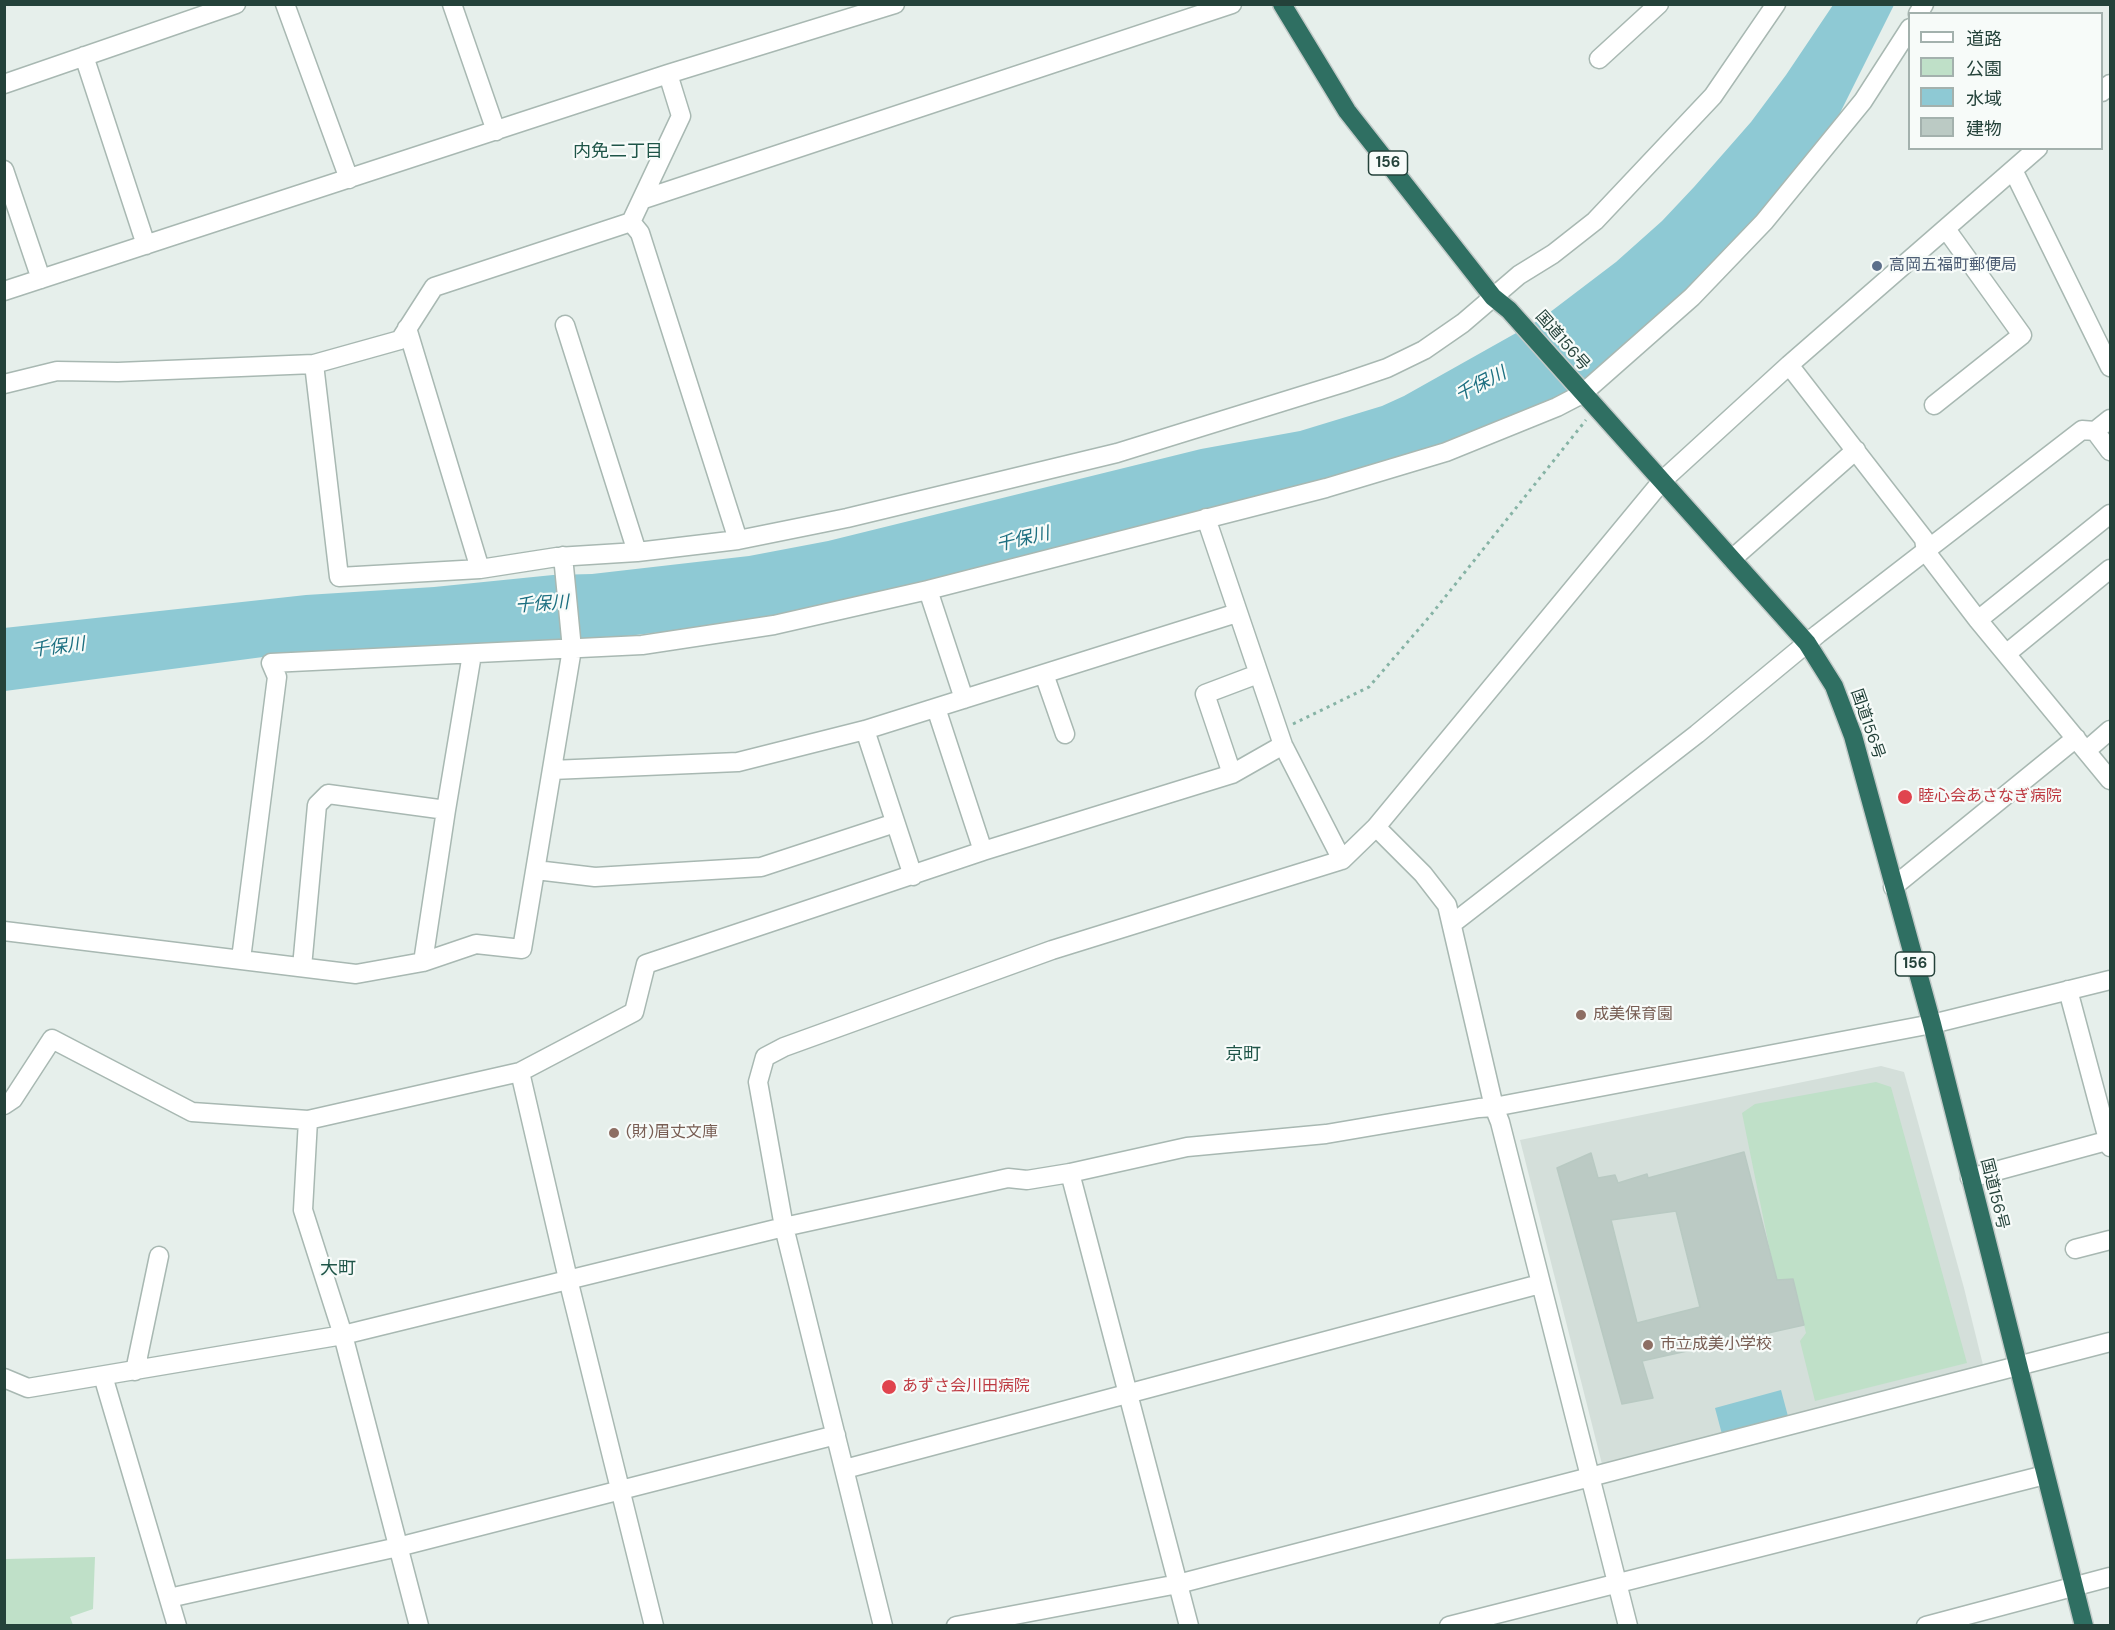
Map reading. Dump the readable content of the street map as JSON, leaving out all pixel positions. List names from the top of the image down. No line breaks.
{"streets":{"highway":["156","国道156号"]},"districts":["内免二丁目","京町","大町"],"water":["千保川"],"places":["高岡五福町郵便局","睦心会あさなぎ病院","成美保育園","(財)眉丈文庫","市立成美小学校","あずさ会川田病院"],"legend":["道路","公園","水域","建物"]}
